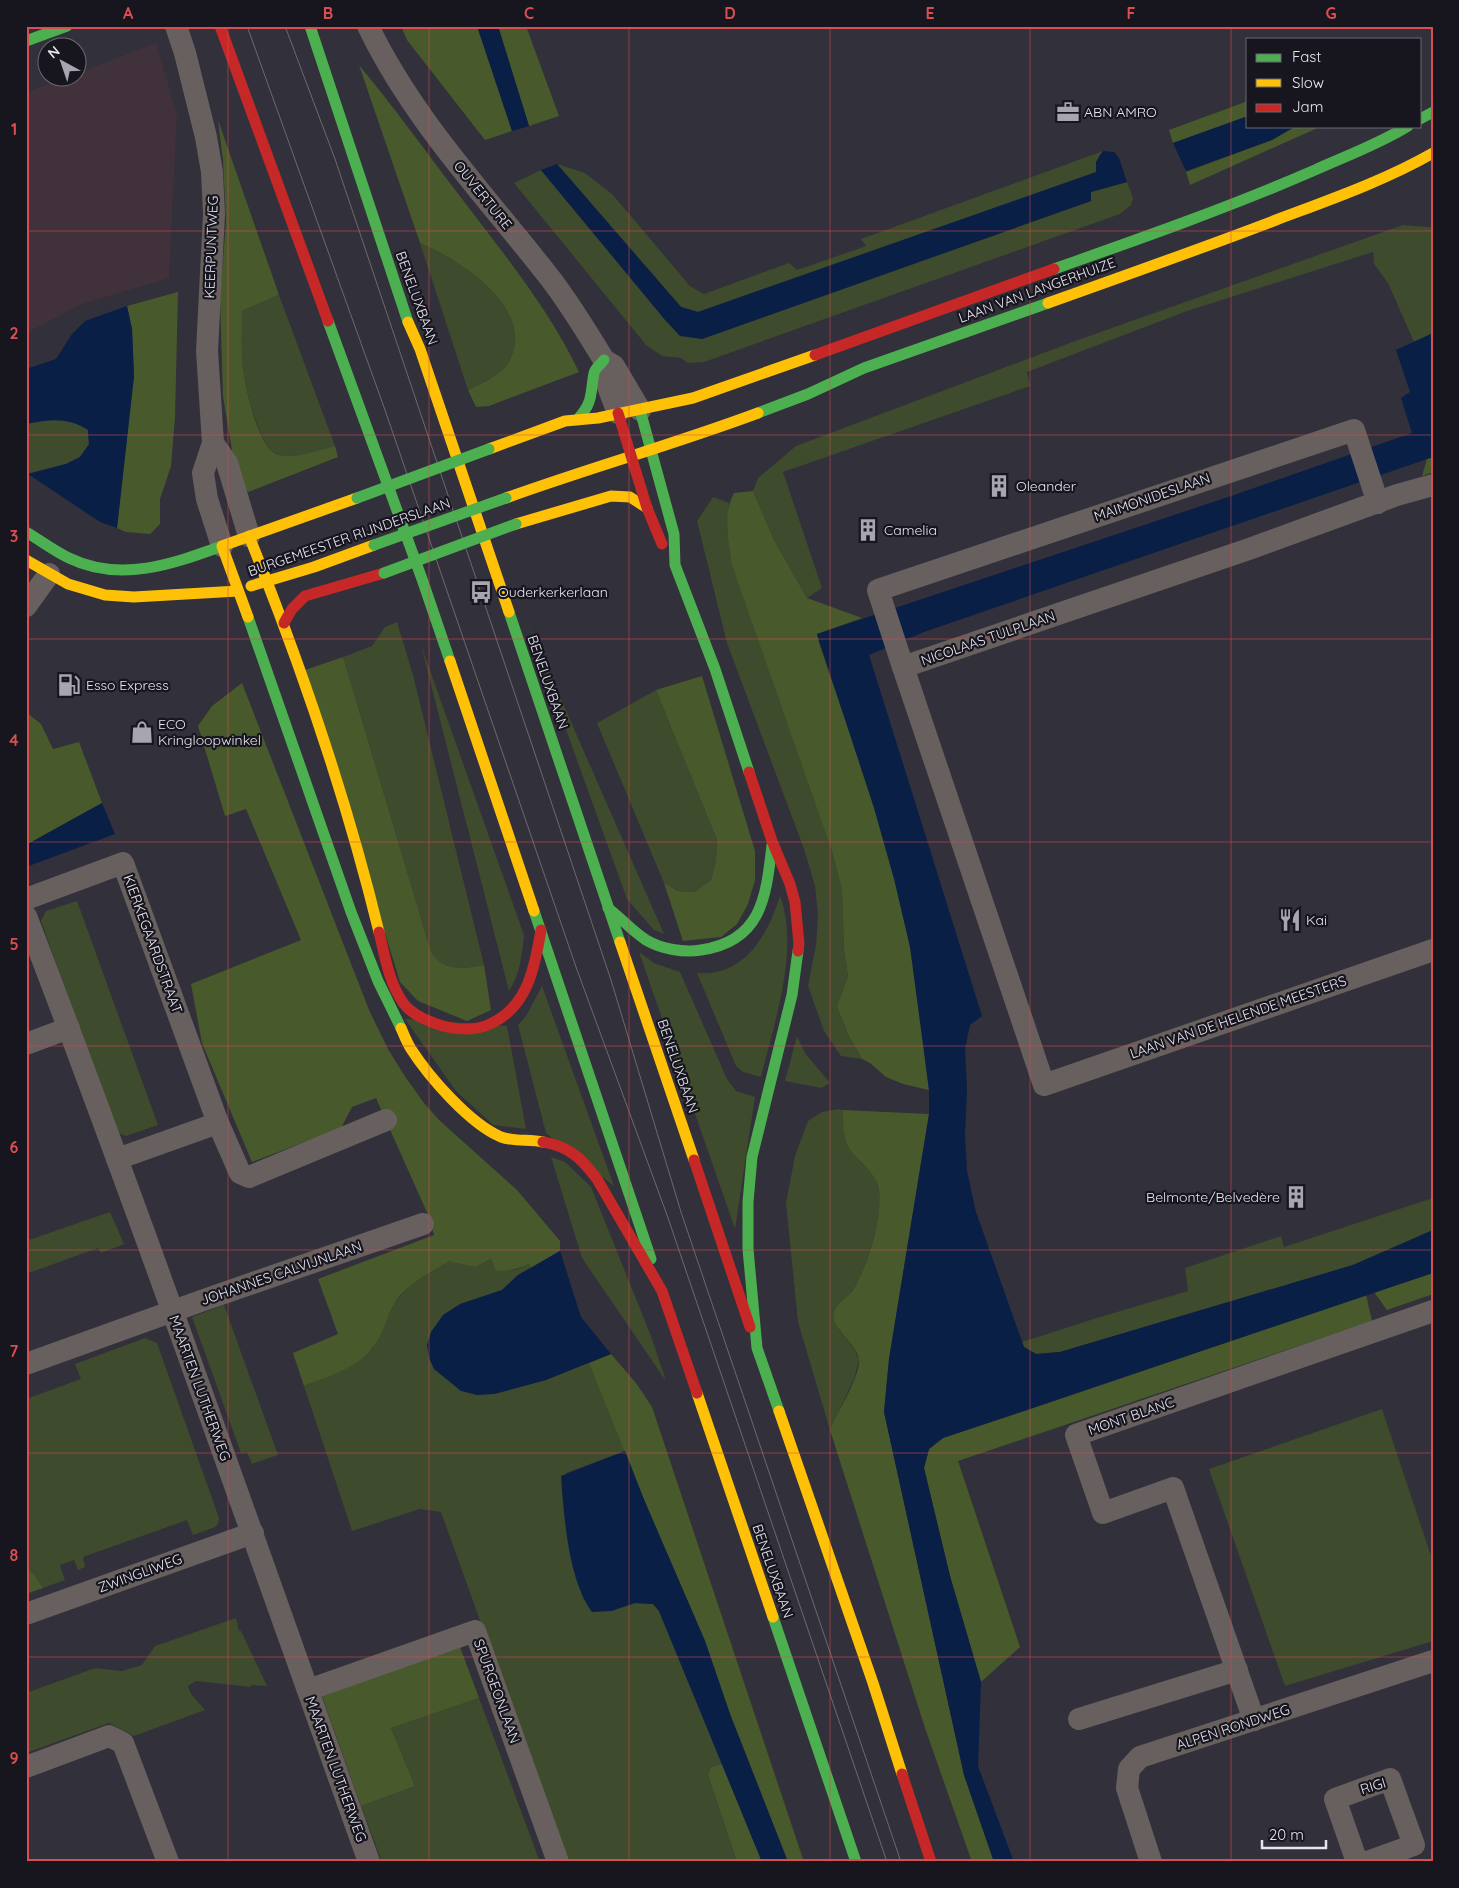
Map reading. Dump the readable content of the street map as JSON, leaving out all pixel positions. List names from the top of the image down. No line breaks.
{"streets":{"main road":["LAAN VAN LANGERHUIZE","BENELUXBAAN","BURGEMEESTER RIJNDERSLAAN"],"street":["OUVERTURE","KEERPUNTWEG","MAIMONIDESLAAN","NICOLAAS TULPLAAN","KIERKEGAARDSTRAAT","LAAN VAN DE HELENDE MEESTERS","JOHANNES CALVIJNLAAN","MAARTEN LUTHERWEG","MONT BLANC","ZWINGLIWEG","SPURGEONLAAN","ALPEN RONDWEG","RIGI"]},"crossings":[["OUVERTURE","LAAN VAN LANGERHUIZE"],["OUVERTURE","BENELUXBAAN"],["KEERPUNTWEG","BENELUXBAAN"],["LAAN VAN LANGERHUIZE","BENELUXBAAN"],["LAAN VAN LANGERHUIZE","BURGEMEESTER RIJNDERSLAAN"],["BENELUXBAAN","BURGEMEESTER RIJNDERSLAAN"],["MAIMONIDESLAAN","NICOLAAS TULPLAAN"],["NICOLAAS TULPLAAN","LAAN VAN DE HELENDE MEESTERS"],["JOHANNES CALVIJNLAAN","MAARTEN LUTHERWEG"],["MAARTEN LUTHERWEG","ZWINGLIWEG"],["MAARTEN LUTHERWEG","SPURGEONLAAN"],["MONT BLANC","ALPEN RONDWEG"]],"places":{"office":["ABN AMRO"],"building":["Oleander","Camelia","Belmonte/Belvedère"],"bus stop":["Ouderkerkerlaan"],"fuel station":["Esso Express"],"shop":["ECO Kringloopwinkel"],"restaurant":["Kai"]},"legend":["Fast","Slow","Jam"],"scale_bar":"20 m","north":"top left","grid":{"columns":["A","B","C","D","E","F","G"],"rows":["1","2","3","4","5","6","7","8","9"]}}
